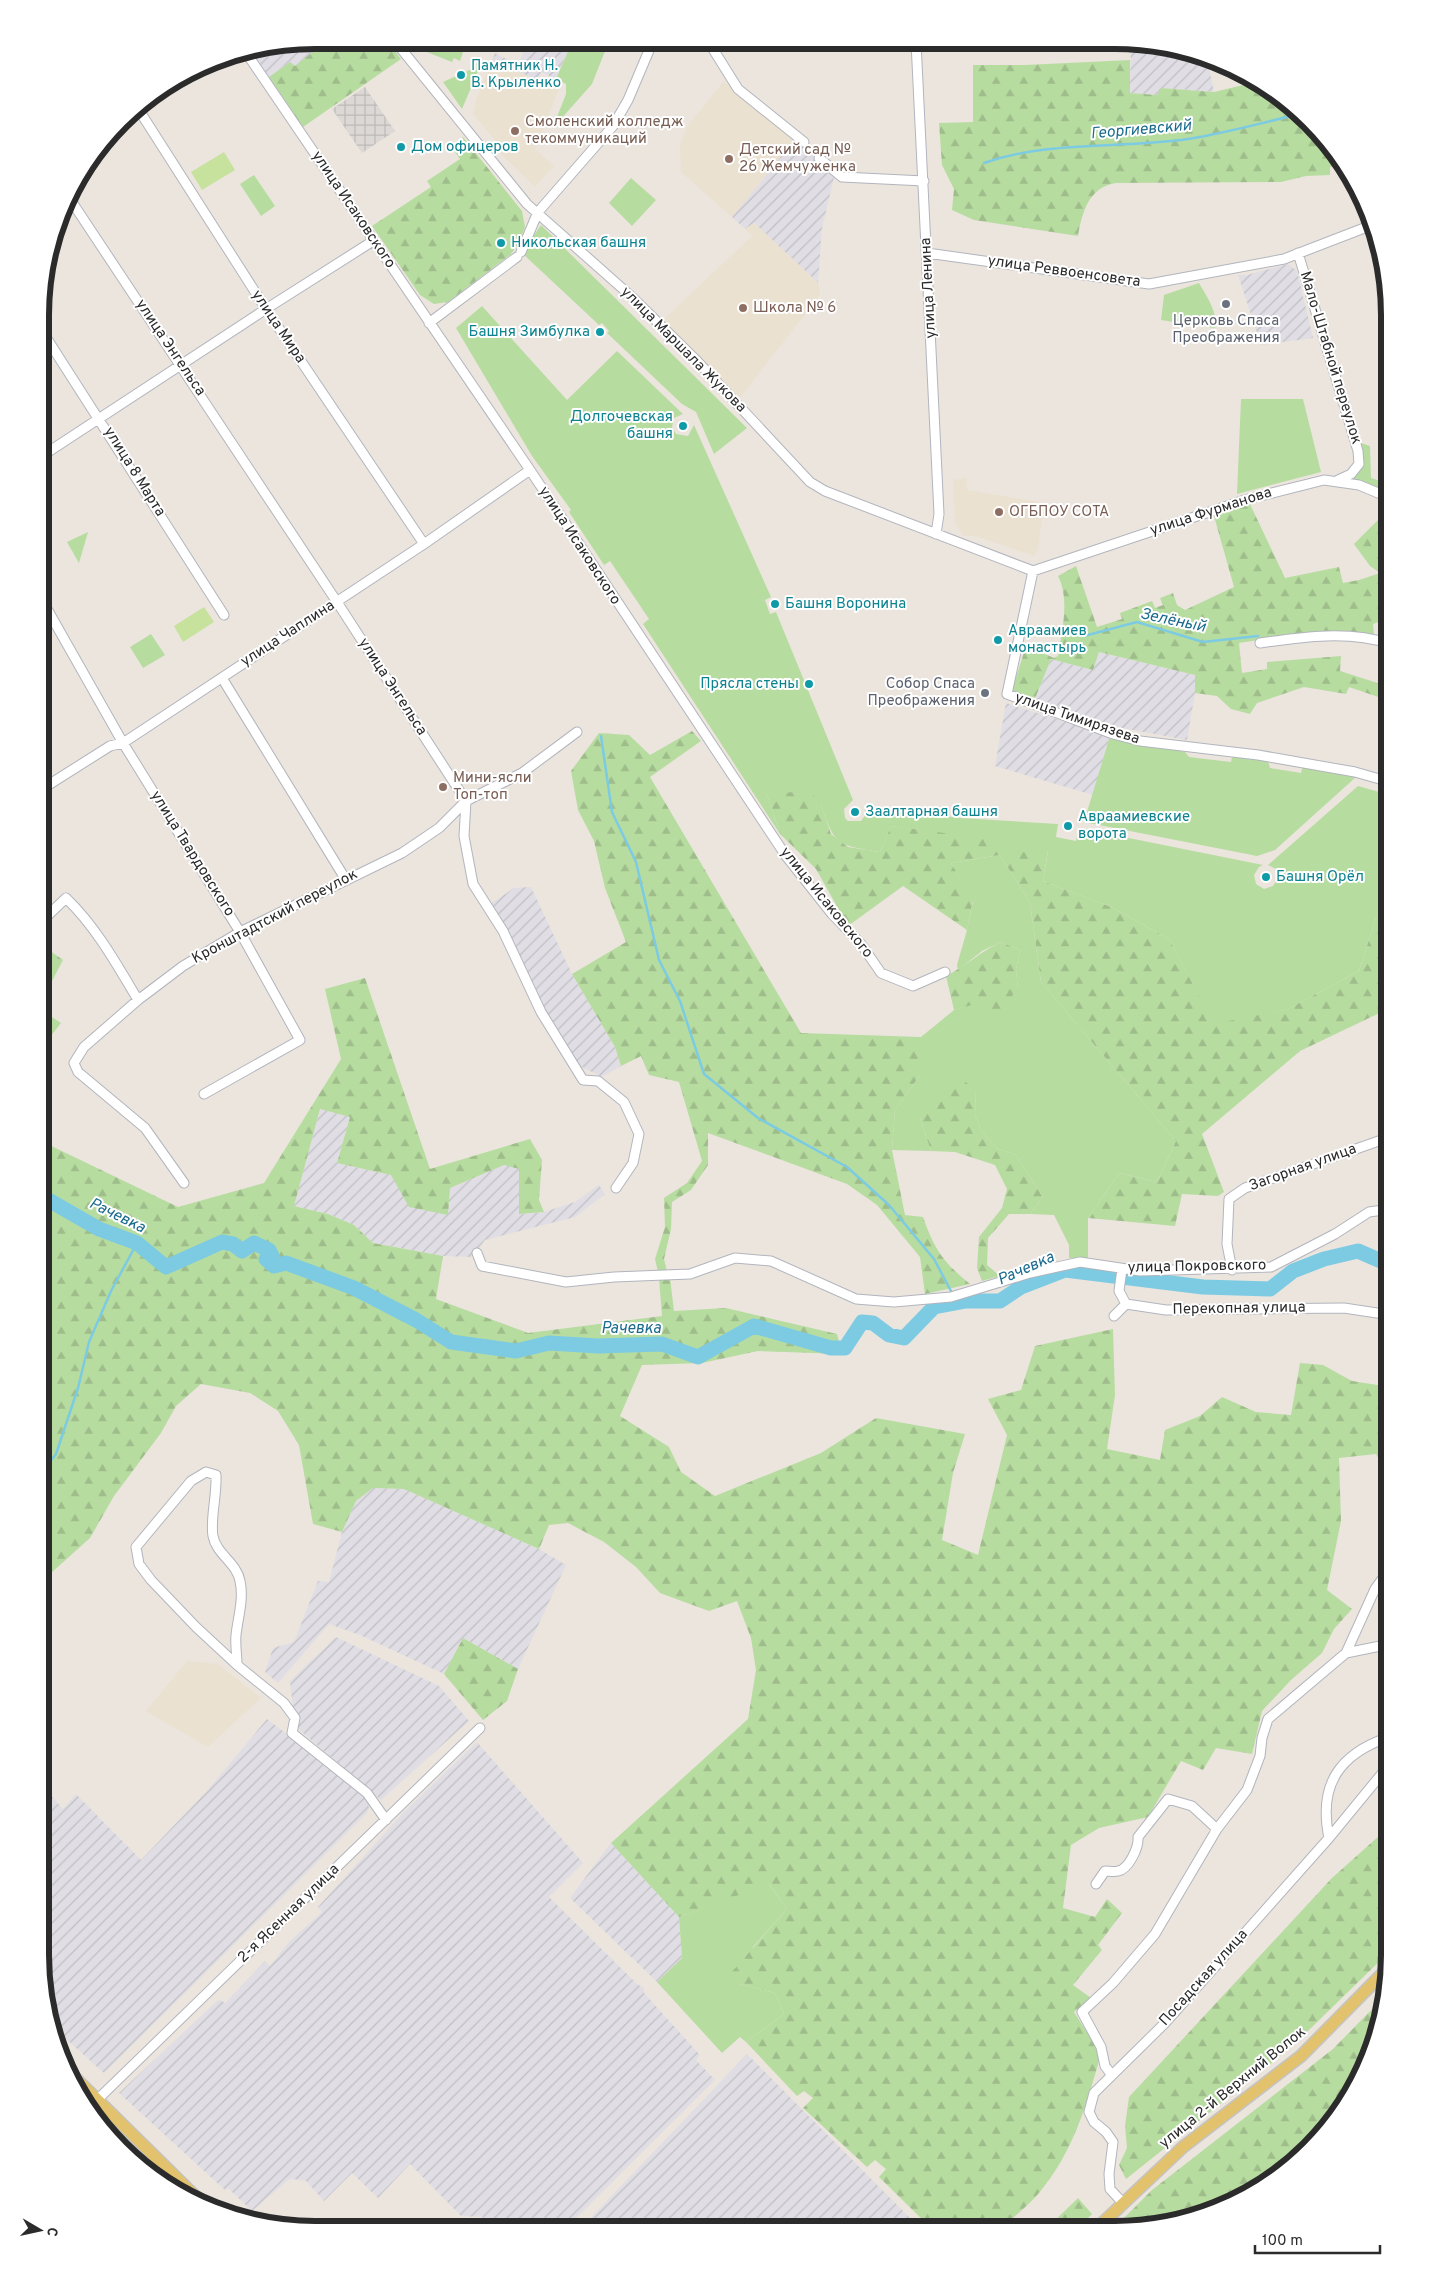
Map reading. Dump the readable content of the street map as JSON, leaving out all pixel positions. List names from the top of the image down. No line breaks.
{"streets":{"main road":["улица 2-й Верхний Волок"],"street":["улица Исаковского","улица Реввоенсовета","улица Ленина","улица Мира","улица Энгельса","улица Маршала Жукова","Мало-Штабной переулок","улица 8 Марта","улица Фурманова","улица Чаплина","улица Тимирязева","улица Твардовского","Кронштадтский переулок","Загорная улица","улица Покровского","Перекопная улица","2-я Ясенная улица","Посадская улица"]},"crossings":[["улица Исаковского","улица Чаплина"],["улица Реввоенсовета","улица Ленина"],["улица Реввоенсовета","Мало-Штабной переулок"],["улица Ленина","улица Маршала Жукова"],["улица Мира","улица Чаплина"],["улица Энгельса","улица Чаплина"],["улица Энгельса","Кронштадтский переулок"],["улица Маршала Жукова","улица Фурманова"],["улица Маршала Жукова","улица Тимирязева"],["Мало-Штабной переулок","улица Фурманова"],["улица Фурманова","улица Тимирязева"],["улица Чаплина","улица Твардовского"],["улица Твардовского","Кронштадтский переулок"],["Загорная улица","улица Покровского"],["Посадская улица","улица 2-й Верхний Волок"]],"water":["Георгиевский","Зелёный","Рачевка"],"places":["Памятник Н. В. Крыленко","Смоленский колледж текоммуникаций","Дом офицеров","Детский сад № 26 Жемчуженка","Никольская башня","Церковь Спаса Преображения","Школа № 6","Башня Зимбулка","Долгочевская башня","ОГБПОУ СОТА","Башня Воронина","Авраамиев монастырь","Прясла стены","Собор Спаса Преображения","Мини-ясли Топ-топ","Заалтарная башня","Авраамиевские ворота","Башня Орёл"],"scale_bar":"100 m","north":"right"}
